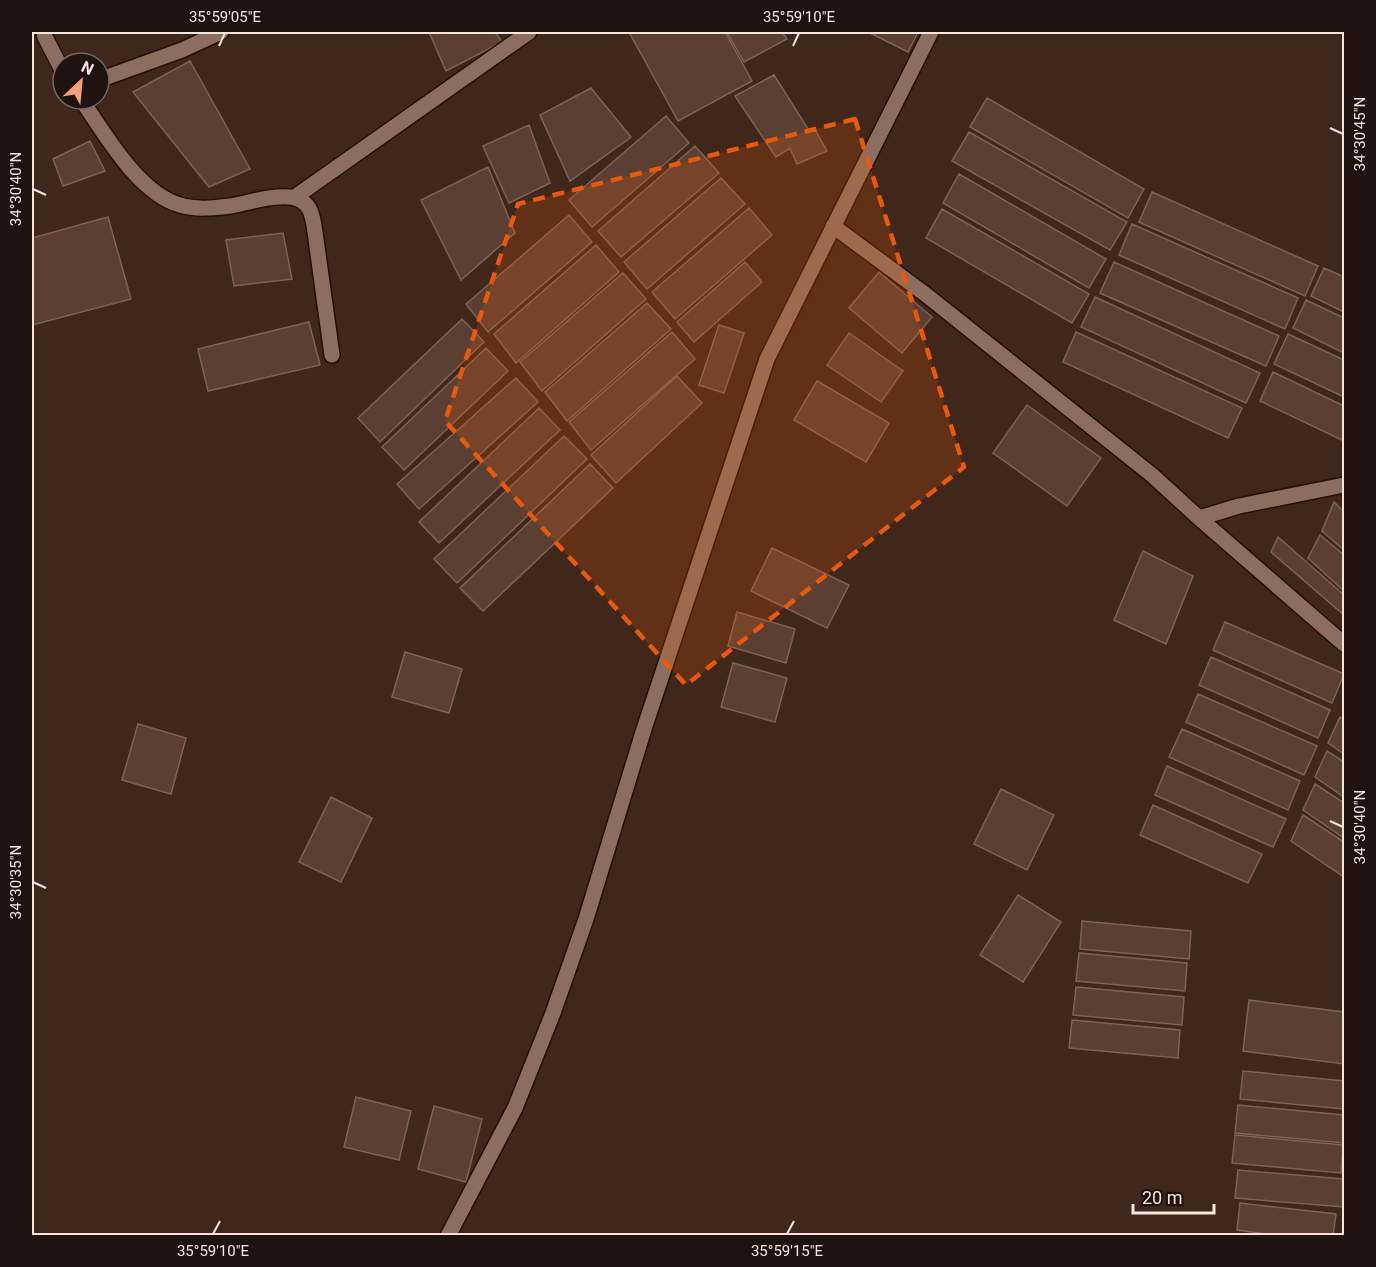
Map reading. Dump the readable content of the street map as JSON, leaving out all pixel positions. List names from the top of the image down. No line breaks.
{"scale_bar":"20 m","north":"top right","coordinates":["35°59'05\"E","35°59'10\"E","34°30'45\"N","34°30'40\"N","34°30'35\"N","35°59'15\"E"]}
